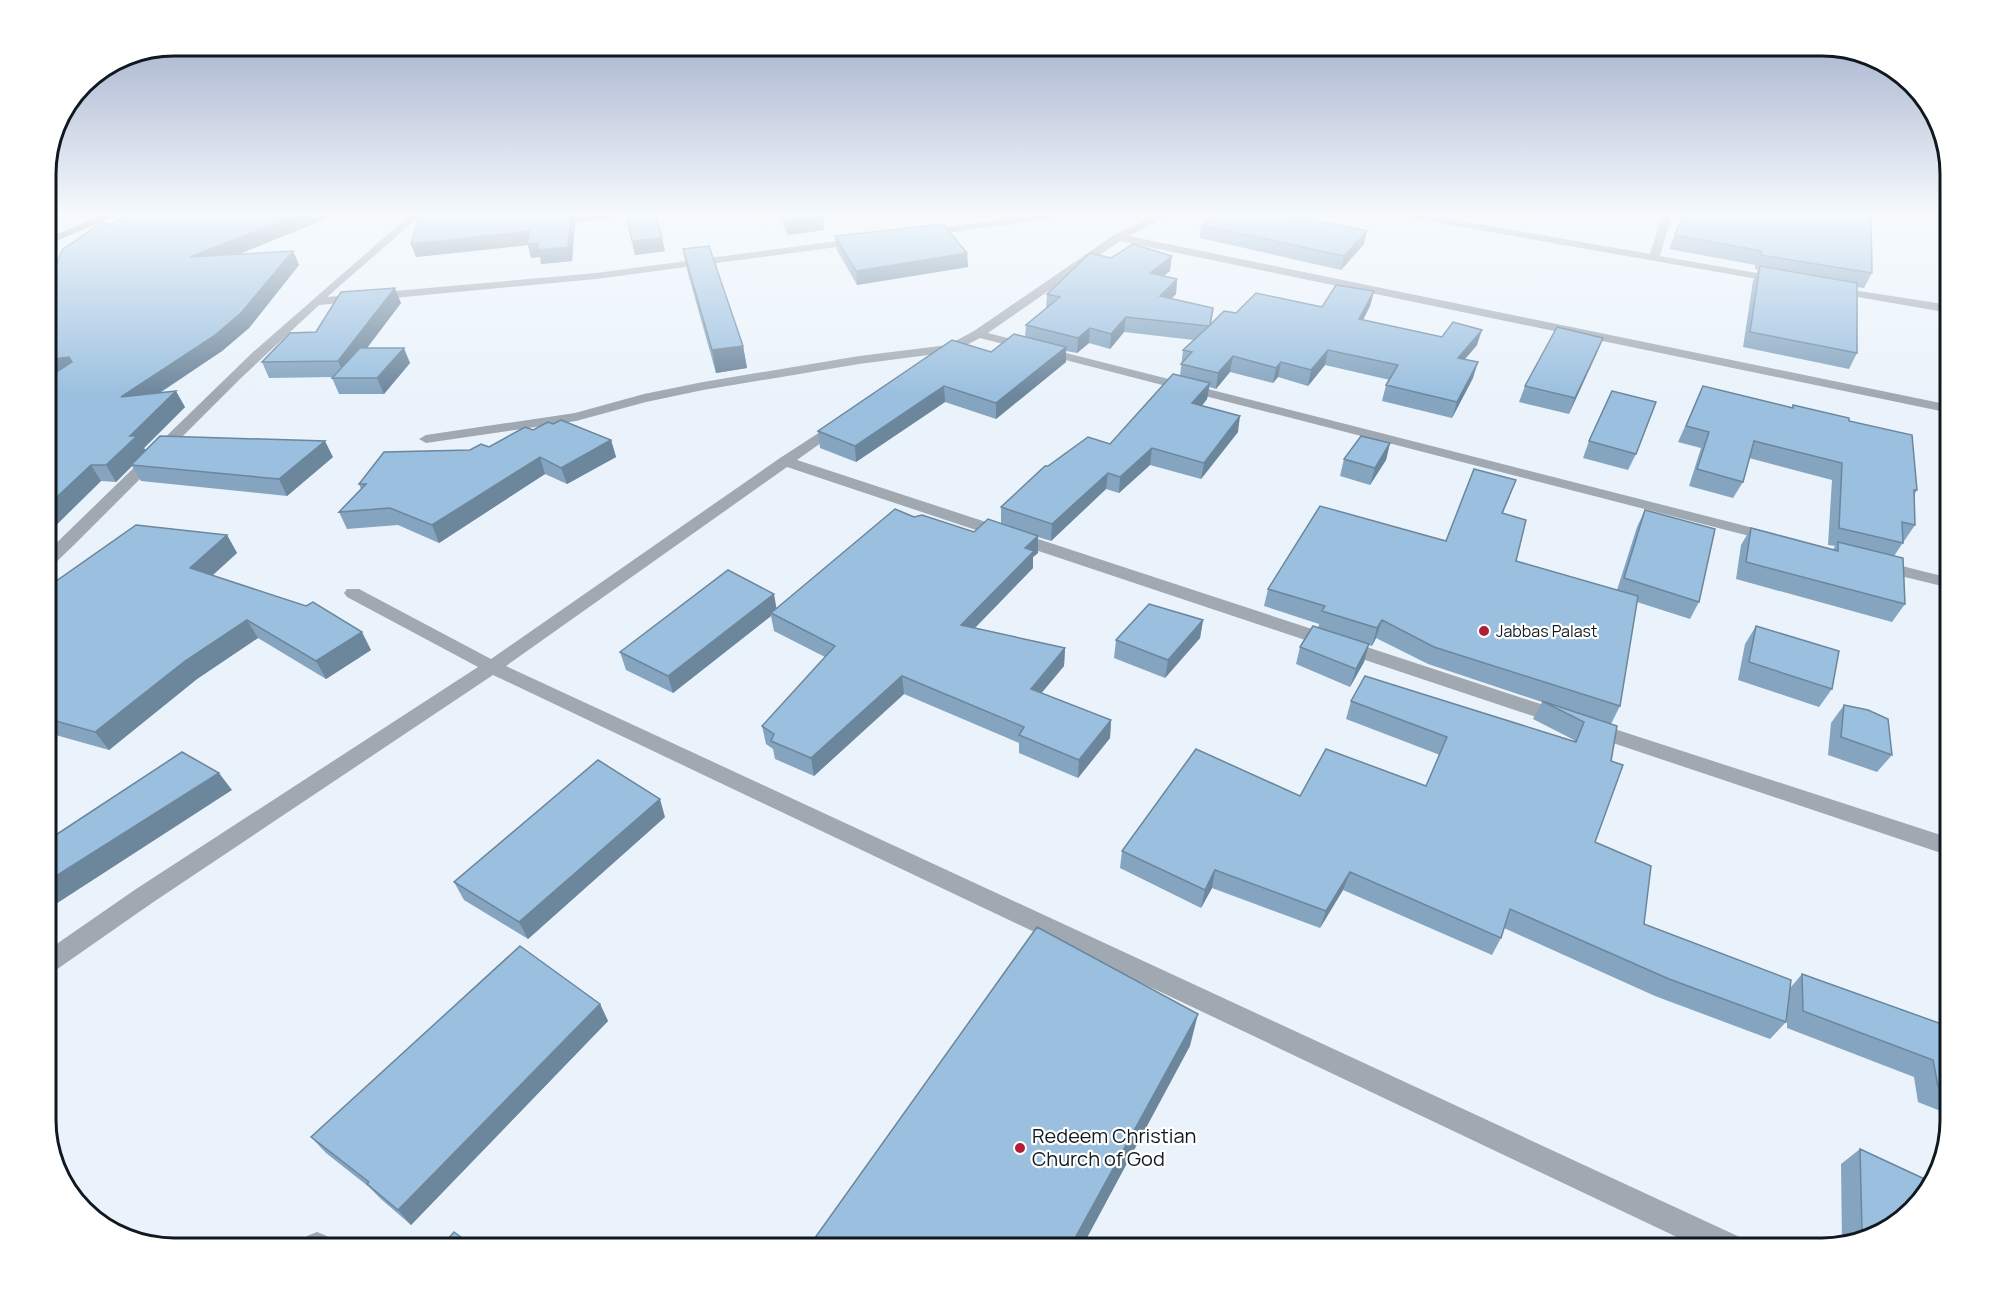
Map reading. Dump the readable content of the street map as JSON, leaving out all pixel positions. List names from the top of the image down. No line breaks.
{"places":["Jabbas Palast","Redeem Christian Church of God"]}
